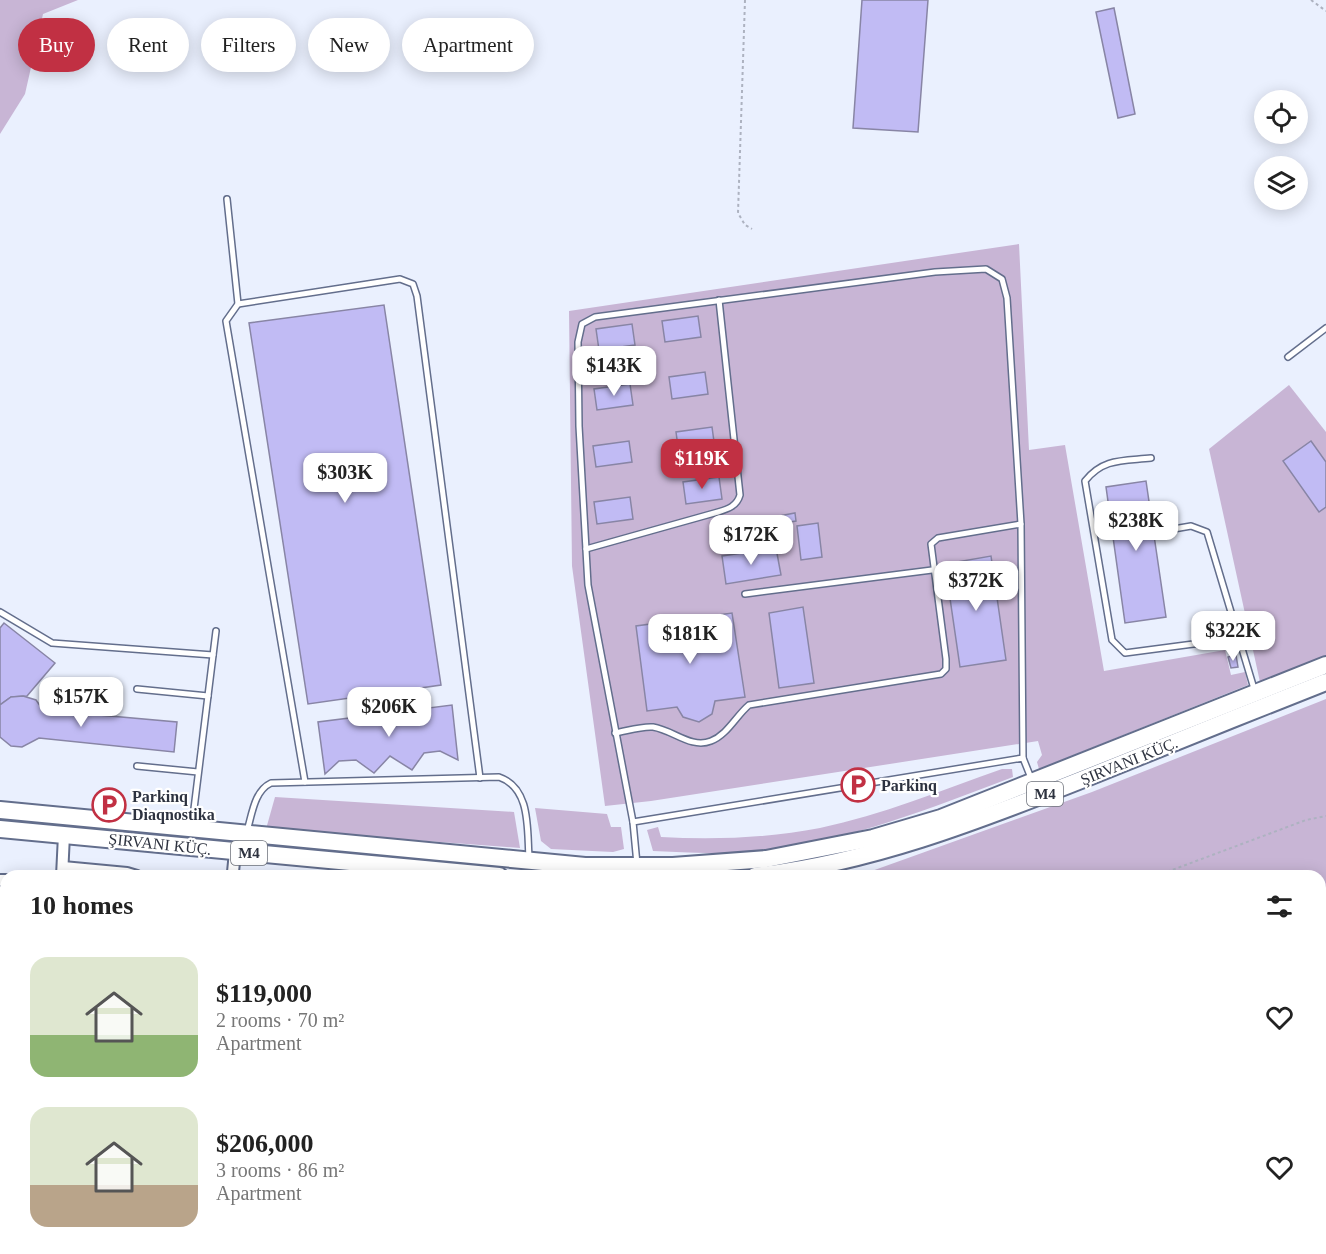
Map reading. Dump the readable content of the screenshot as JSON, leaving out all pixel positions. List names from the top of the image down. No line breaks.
{"streets":{"highway":["ŞIRVANI KÜÇ.","M4"]},"places":{"parking":["Parkinq","Parkinq Diaqnostika"]},"page":{"chip":["Buy","Rent","Filters","New","Apartment"],"price":["$143K","$119K","$303K","$238K","$172K","$372K","$322K","$181K","$157K","$206K"],"heading":"10 homes","list":[{"name":"$119,000","note":"2 rooms · 70 m² · Apartment"},{"name":"$206,000","note":"3 rooms · 86 m² · Apartment"}]}}
